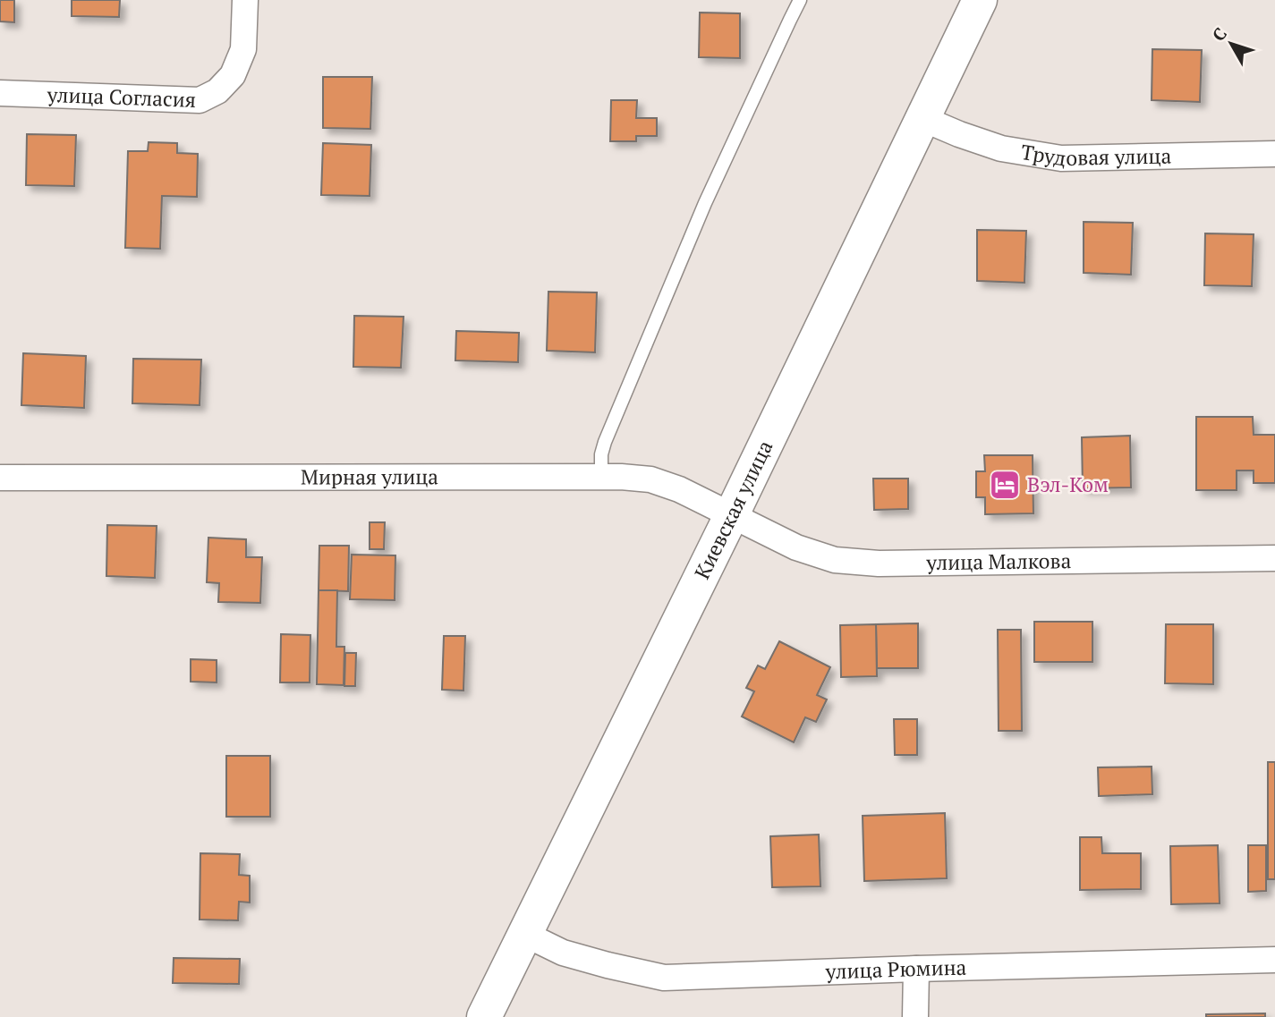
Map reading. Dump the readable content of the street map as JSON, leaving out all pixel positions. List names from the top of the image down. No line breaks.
{"streets":{"main road":["Киевская улица"],"street":["улица Согласия","Трудовая улица","Мирная улица","улица Малкова","улица Рюмина"]},"crossings":[["Трудовая улица","Киевская улица"],["Мирная улица","Киевская улица"],["Мирная улица","улица Малкова"],["Киевская улица","улица Малкова"],["Киевская улица","улица Рюмина"]],"places":{"hotel":["Вэл-Ком"]},"north":"top left"}
